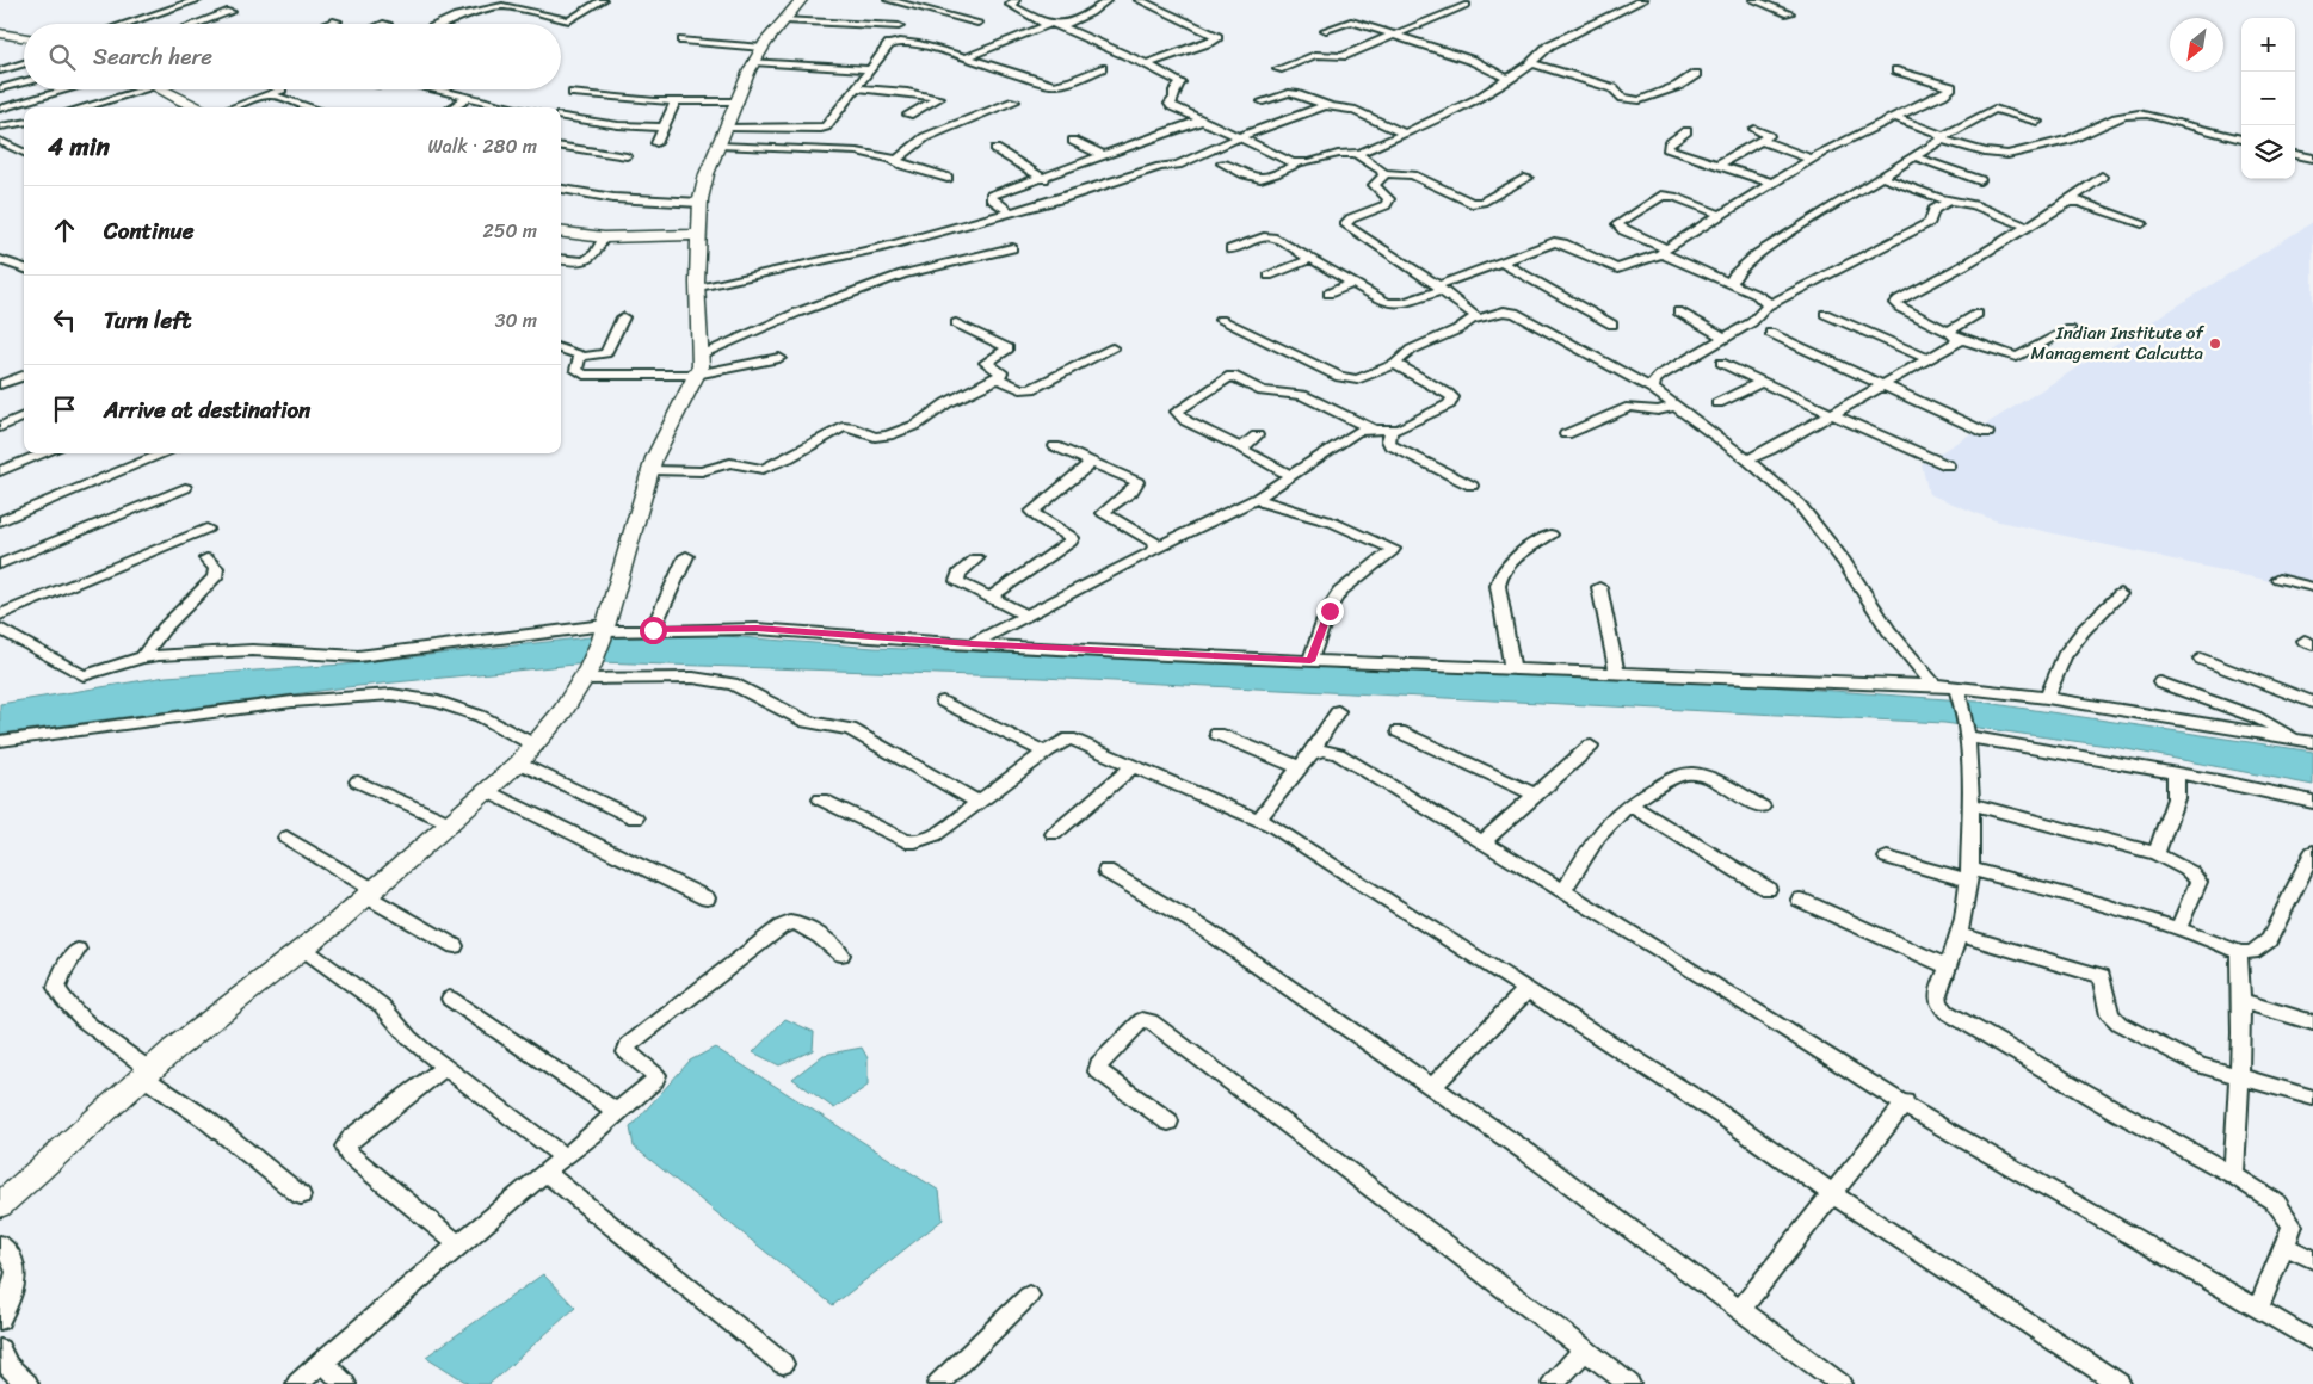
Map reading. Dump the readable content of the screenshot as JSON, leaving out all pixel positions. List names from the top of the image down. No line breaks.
{"places":["Indian Institute of Management Calcutta"],"north":"bottom left","page":{"map_buttons":["+","−"],"search":"Search here","heading":["4 min","Walk · 280 m"],"list":[["Continue","250 m"],["Turn left","30 m"],"Arrive at destination"]}}
